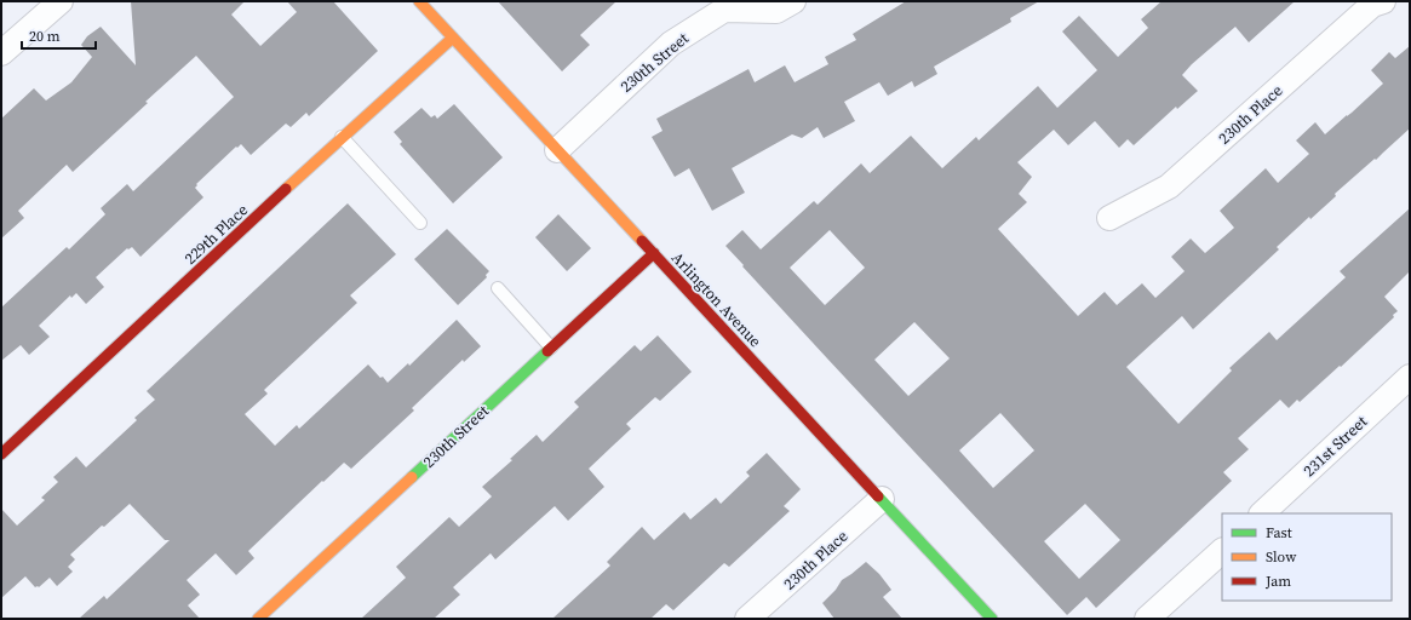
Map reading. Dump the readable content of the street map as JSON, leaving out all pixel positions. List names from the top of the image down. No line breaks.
{"streets":{"street":["230th Street","230th Place","229th Place","Arlington Avenue","231st Street"]},"crossings":[["230th Street","Arlington Avenue"],["230th Place","Arlington Avenue"],["229th Place","Arlington Avenue"]],"legend":["Fast","Slow","Jam"],"scale_bar":"20 m"}
